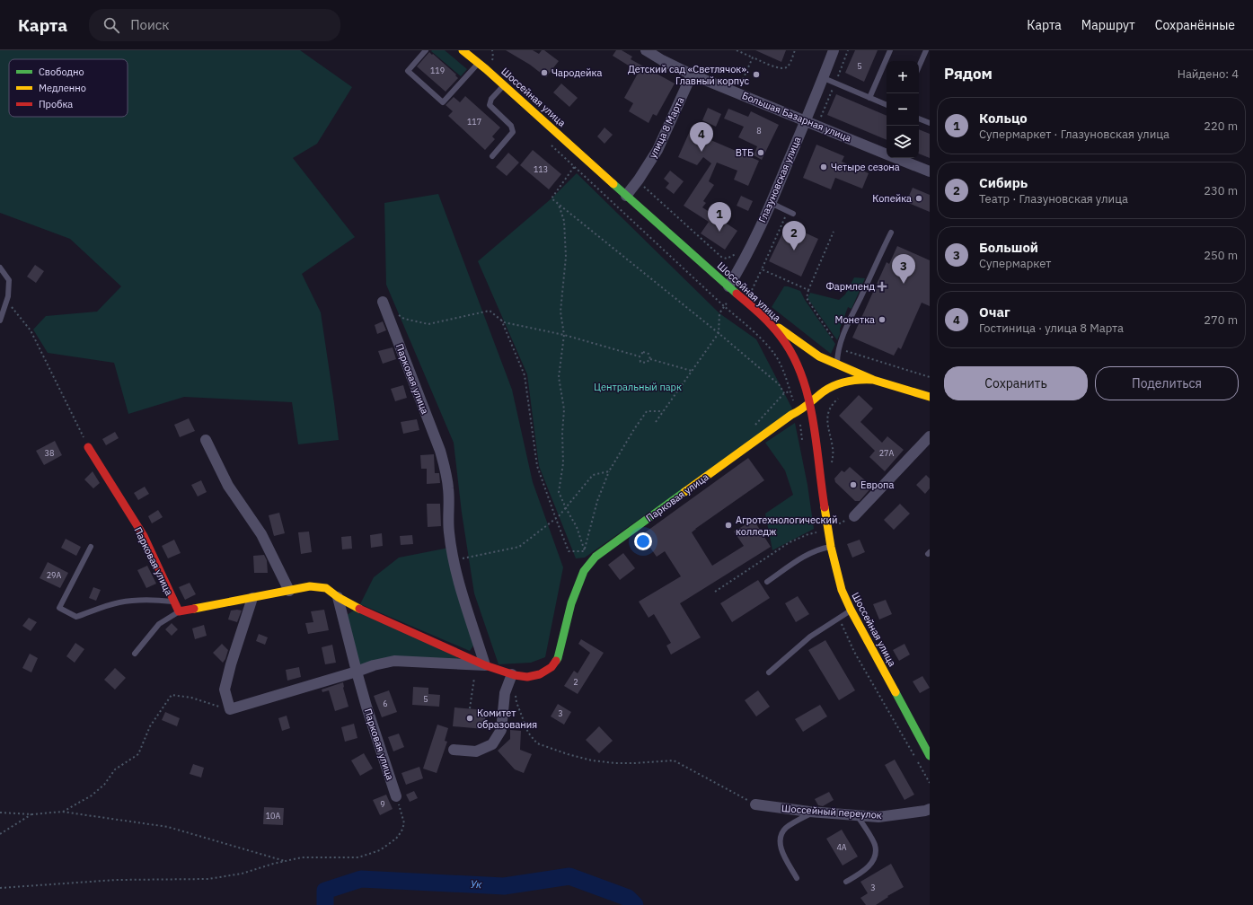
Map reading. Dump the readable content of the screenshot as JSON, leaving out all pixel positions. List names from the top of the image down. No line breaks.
{"streets":{"street":["Шоссейная улица","Большая Базарная улица","улица 8 Марта","Глазуновская улица","Парковая улица","Шоссейный переулок"]},"crossings":[["Шоссейная улица","улица 8 Марта"],["Шоссейная улица","Глазуновская улица"],["Шоссейная улица","Парковая улица"],["Большая Базарная улица","улица 8 Марта"],["Большая Базарная улица","Глазуновская улица"]],"water":["Ук"],"parks":["Центральный парк"],"places":{"other":["Чародейка","Детский сад «Светлячок». Главный корпус","ВТБ","Четыре сезона","Копейка","Монетка","Европа","Агротехнологический колледж","Комитет образования"],"health":["Фармленд"]},"house_numbers":["5","119","117","8","113","38","27А","29А","2","5","6","3","9","10А","4А","3"],"legend":["Свободно","Медленно","Пробка"],"page":{"header":"Карта","search":"Поиск","nav":["Карта","Маршрут","Сохранённые"],"heading":["Рядом","Найдено: 4"],"map_buttons":["+","−"],"list":[{"mark":"1","name":"Кольцо","note":"Супермаркет · Глазуновская улица","value":"220 m"},{"mark":"2","name":"Сибирь","note":"Театр · Глазуновская улица","value":"230 m"},{"mark":"3","name":"Большой","note":"Супермаркет","value":"250 m"},{"mark":"4","name":"Очаг","note":"Гостиница · улица 8 Марта","value":"270 m"}],"pins":["4","1","2","3"],"buttons":["Сохранить","Поделиться"]}}
